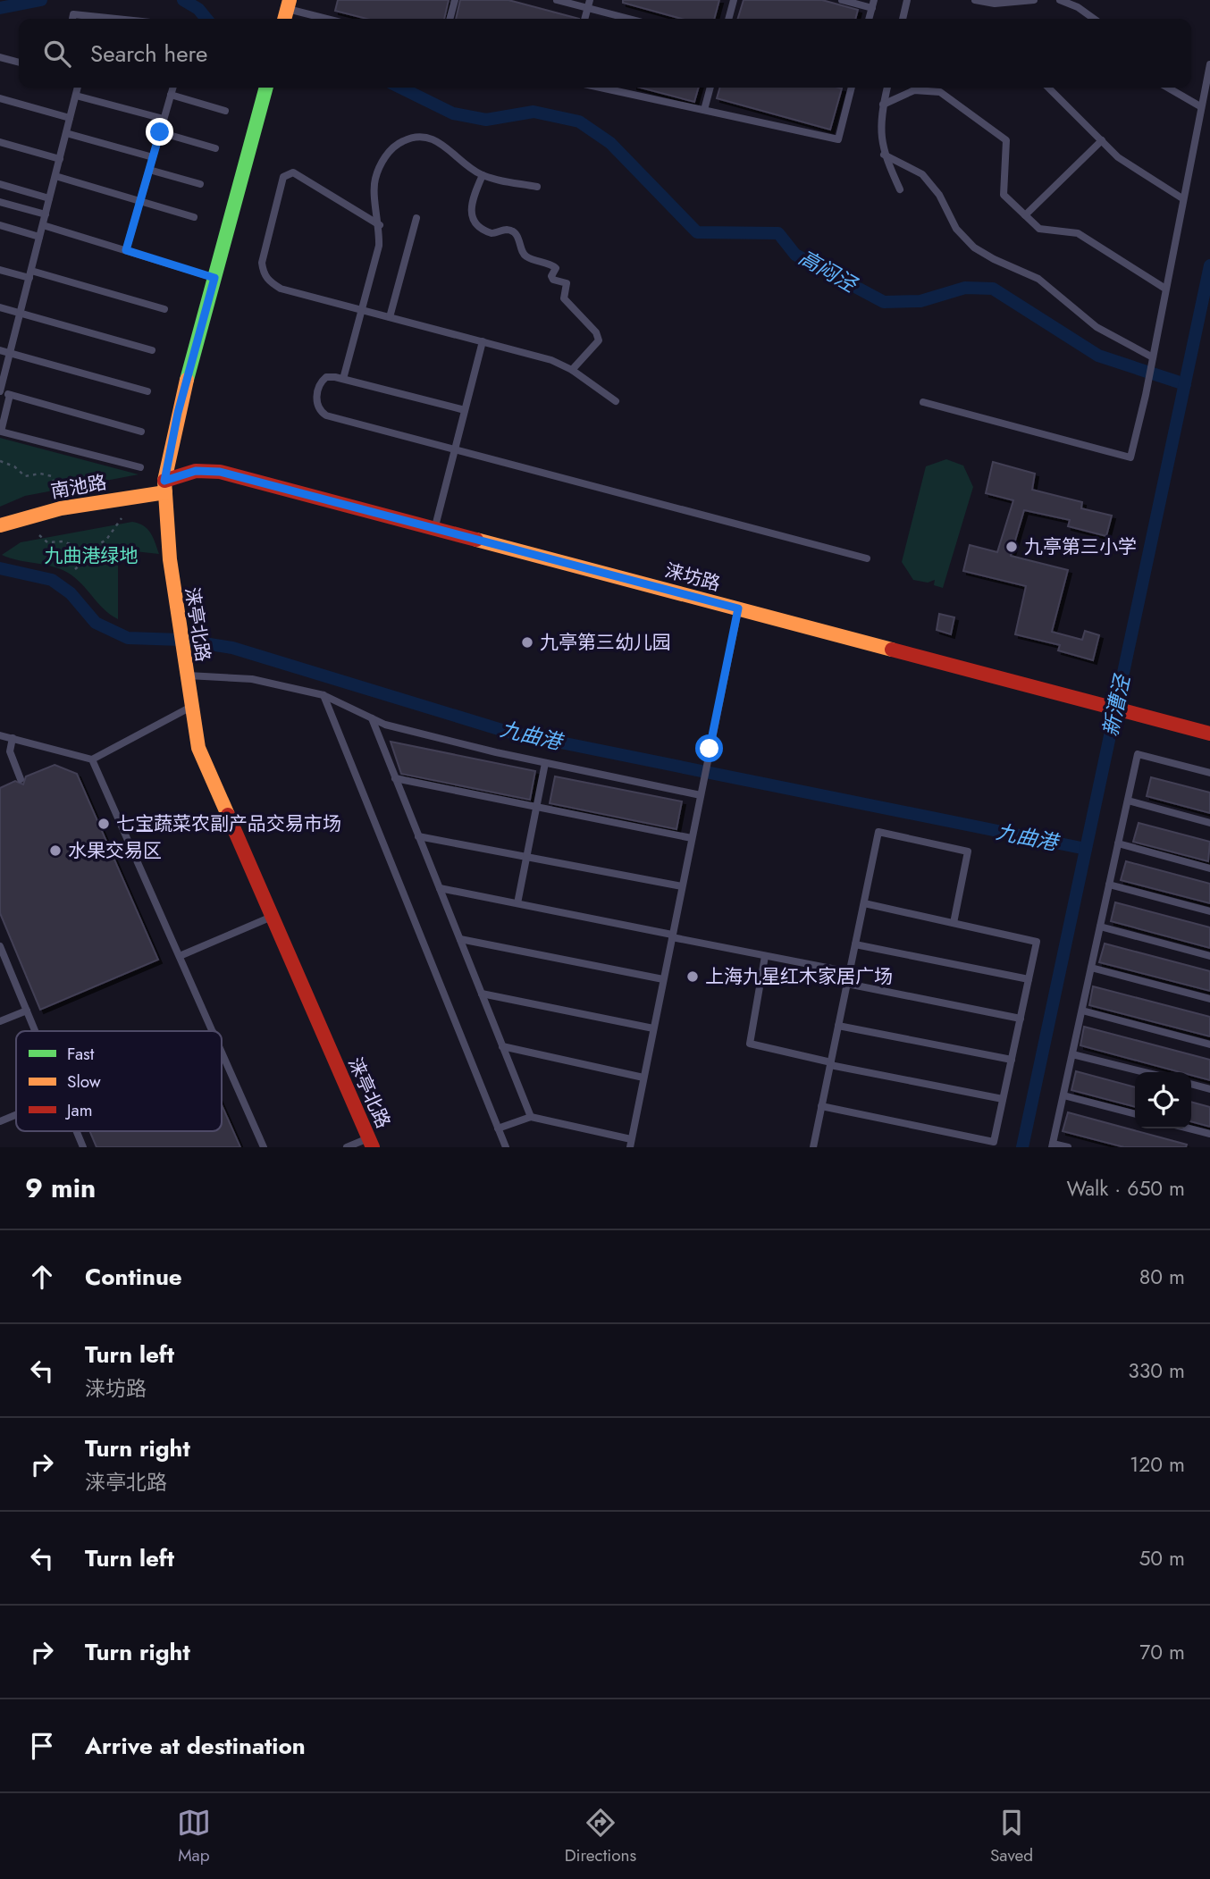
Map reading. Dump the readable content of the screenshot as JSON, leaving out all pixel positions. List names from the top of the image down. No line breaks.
{"streets":{"street":["南池路","涞坊路","涞亭北路"]},"crossings":[["南池路","涞坊路"],["南池路","涞亭北路"],["涞坊路","涞亭北路"]],"water":["高闷泾","新漕泾","九曲港"],"parks":["九曲港绿地"],"places":["九亭第三小学","九亭第三幼儿园","七宝蔬菜农副产品交易市场","水果交易区","上海九星红木家居广场"],"legend":["Fast","Slow","Jam"],"page":{"search":"Search here","heading":["9 min","Walk · 650 m"],"list":[["Continue","80 m"],["Turn left","涞坊路","330 m"],["Turn right","涞亭北路","120 m"],["Turn left","50 m"],["Turn right","70 m"],"Arrive at destination"],"nav":["Map","Directions","Saved"]}}
